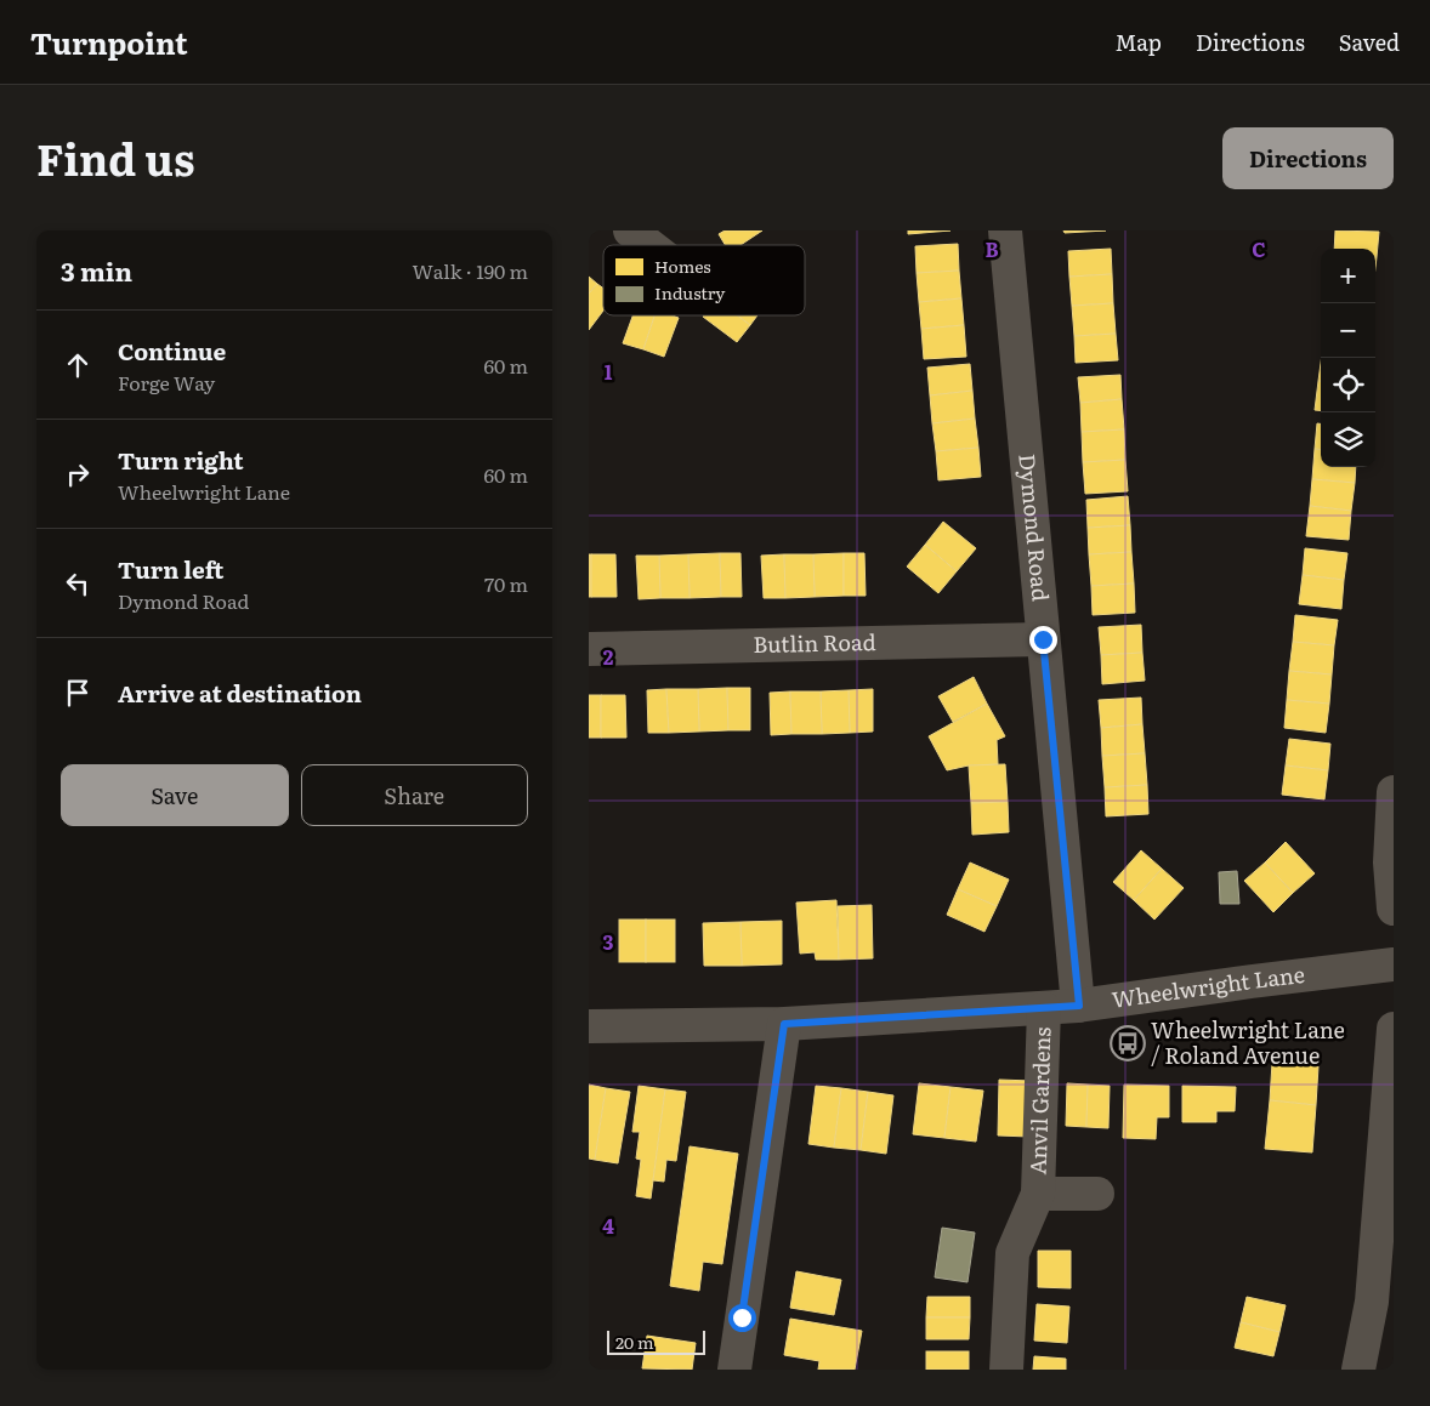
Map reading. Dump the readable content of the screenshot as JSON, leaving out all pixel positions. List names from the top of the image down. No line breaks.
{"streets":{"street":["Dymond Road","Butlin Road","Wheelwright Lane","Anvil Gardens"]},"crossings":[["Dymond Road","Butlin Road"],["Dymond Road","Wheelwright Lane"],["Wheelwright Lane","Anvil Gardens"]],"places":{"bus stop":["Wheelwright Lane / Roland Avenue"]},"legend":["Homes","Industry"],"scale_bar":"20 m","page":{"header":"Turnpoint","nav":["Map","Directions","Saved"],"title":"Find us","buttons":["Directions",["Save","Share"]],"heading":["3 min","Walk · 190 m"],"map_buttons":["+","−"],"list":[["Continue","Forge Way","60 m"],["Turn right","Wheelwright Lane","60 m"],["Turn left","Dymond Road","70 m"],"Arrive at destination"],"scale":"20 m"},"grid":{"columns":["B","C"],"rows":["1","2","3","4"]}}
